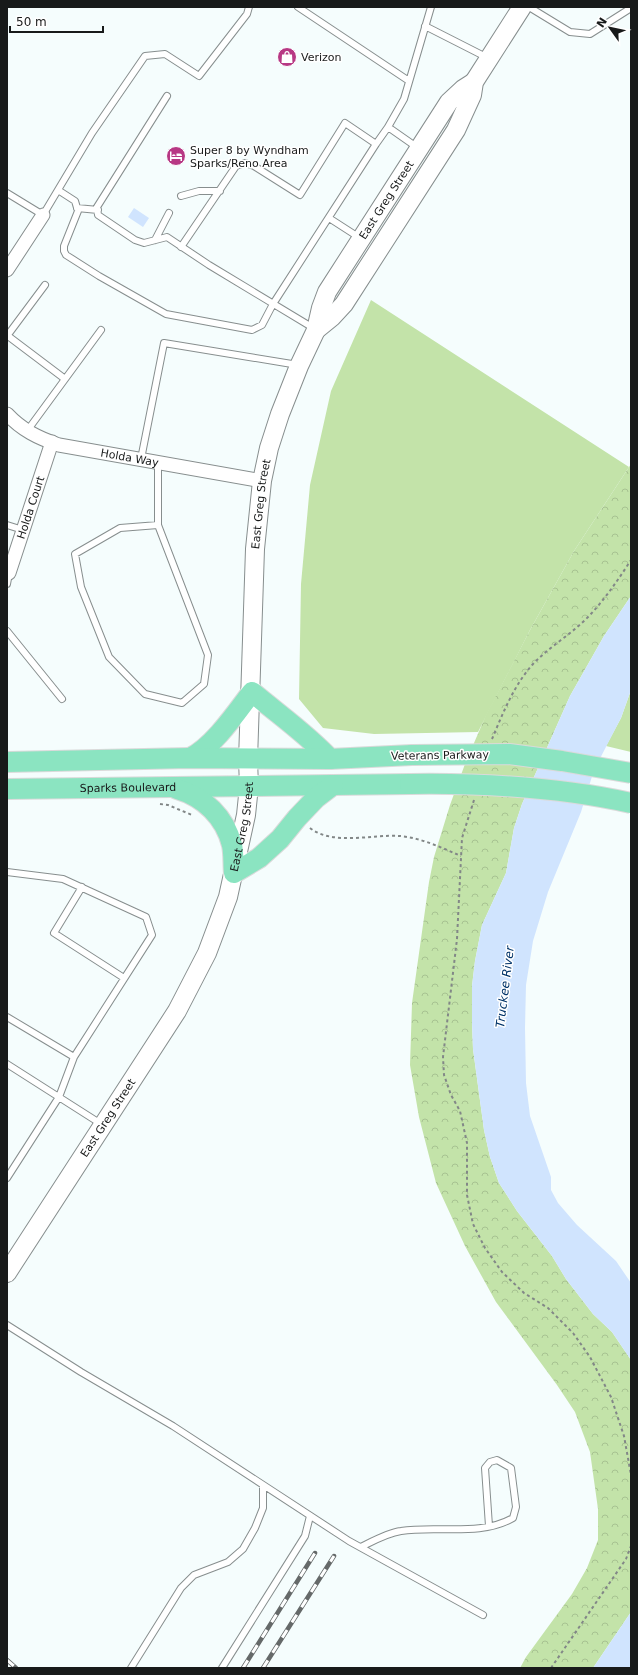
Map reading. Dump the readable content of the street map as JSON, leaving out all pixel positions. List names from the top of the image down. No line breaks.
{"streets":{"main road":["East Greg Street","Veterans Parkway","Sparks Boulevard"],"street":["Holda Way","Holda Court"]},"crossings":[["East Greg Street","Holda Way"],["East Greg Street","Veterans Parkway"],["East Greg Street","Sparks Boulevard"],["Holda Way","Holda Court"]],"water":["Truckee River"],"places":{"shop":["Verizon"],"hotel":["Super 8 by Wyndham Sparks/Reno Area"]},"scale_bar":"50 m","north":"top left"}
